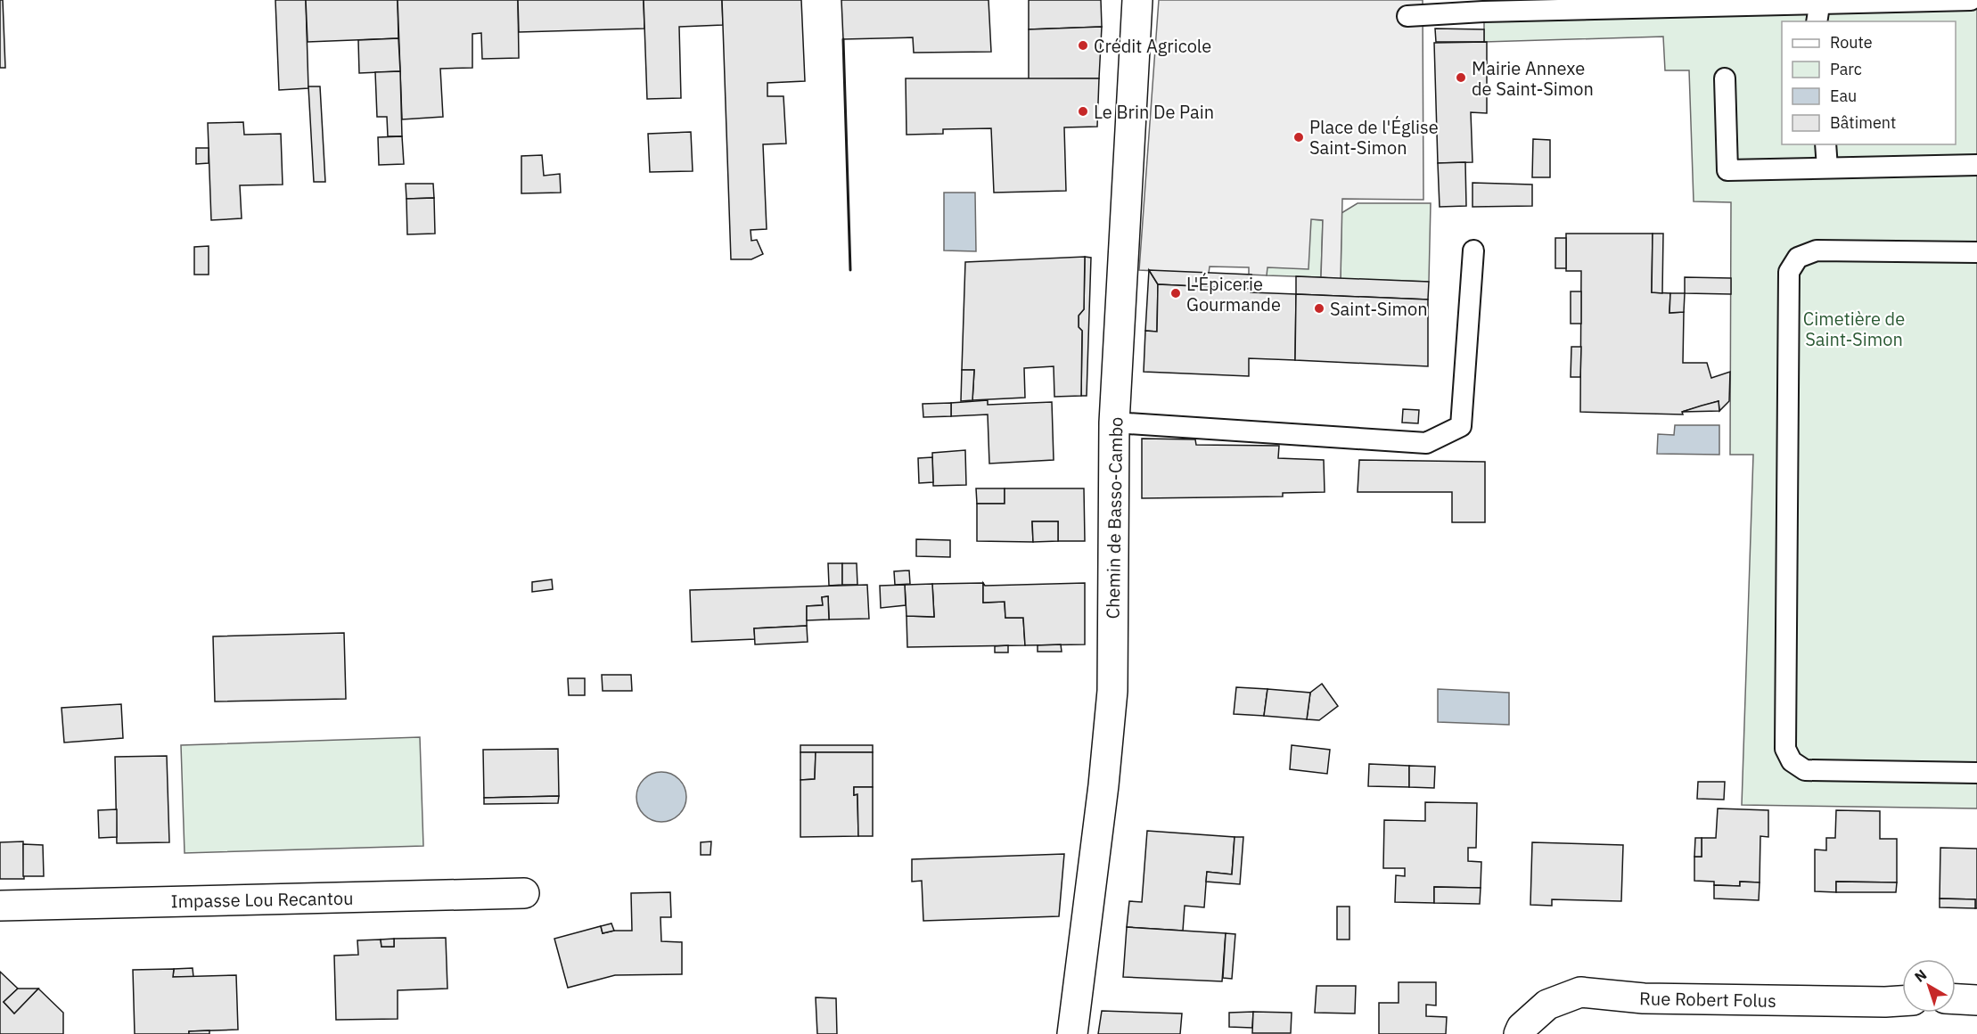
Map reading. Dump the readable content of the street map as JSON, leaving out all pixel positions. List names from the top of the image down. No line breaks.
{"streets":{"street":["Chemin de Basso-Cambo","Impasse Lou Recantou","Rue Robert Folus"]},"parks":["Cimetière de Saint-Simon"],"places":["Crédit Agricole","Mairie Annexe de Saint-Simon","Le Brin De Pain","Place de l'Église Saint-Simon","L'Épicerie Gourmande","Saint-Simon"],"legend":["Route","Parc","Eau","Bâtiment"],"north":"top left"}
